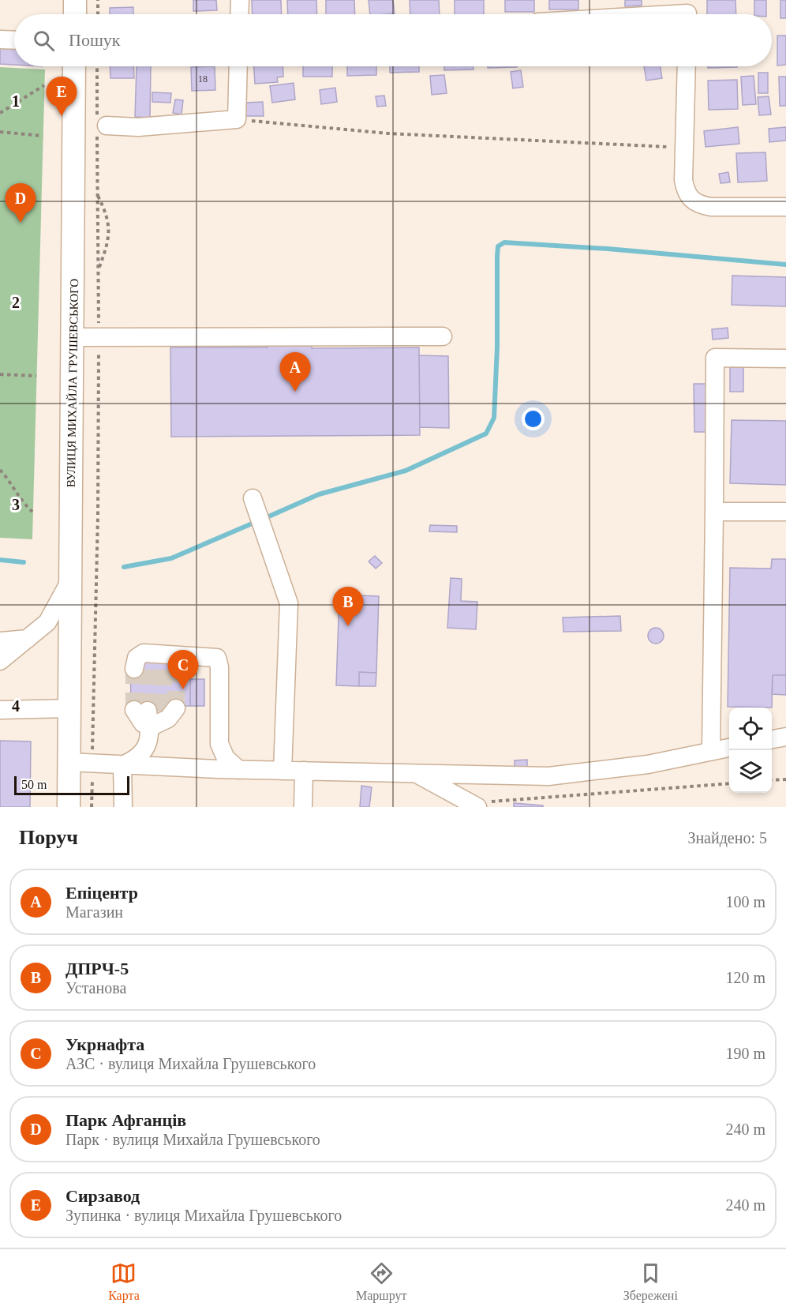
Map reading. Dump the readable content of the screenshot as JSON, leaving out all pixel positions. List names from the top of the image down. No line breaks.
{"streets":{"main road":["ВУЛИЦЯ МИХАЙЛА ГРУШЕВСЬКОГО"]},"house_numbers":["18"],"scale_bar":"50 m","page":{"search":"Пошук","pins":["E","D","A","B","C"],"scale":"50 m","heading":["Поруч","Знайдено: 5"],"list":[{"mark":"A","name":"Епіцентр","note":"Магазин","value":"100 m"},{"mark":"B","name":"ДПРЧ-5","note":"Установа","value":"120 m"},{"mark":"C","name":"Укрнафта","note":"АЗС · вулиця Михайла Грушевського","value":"190 m"},{"mark":"D","name":"Парк Афганців","note":"Парк · вулиця Михайла Грушевського","value":"240 m"},{"mark":"E","name":"Сирзавод","note":"Зупинка · вулиця Михайла Грушевського","value":"240 m"}],"nav":["Карта","Маршрут","Збережені"]},"grid":{"rows":["1","2","3","4"]}}
